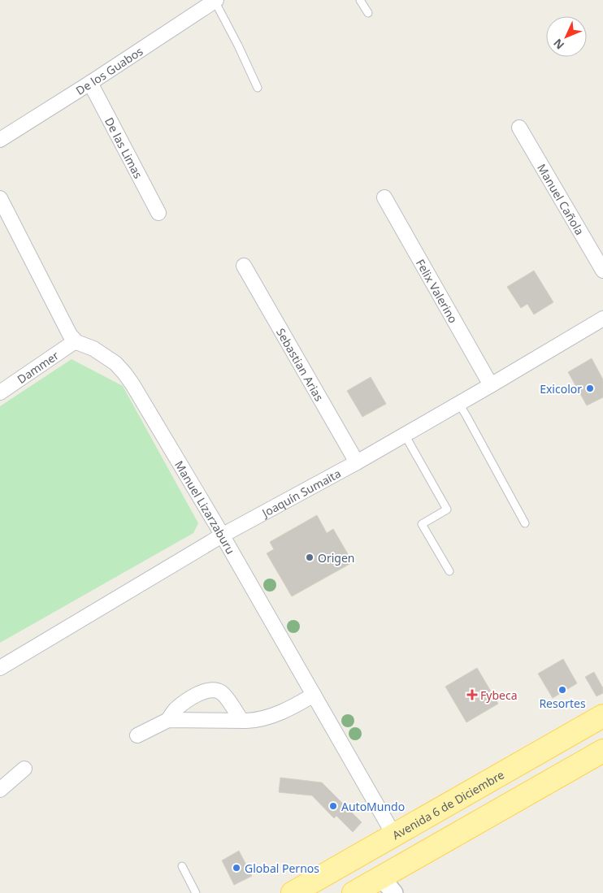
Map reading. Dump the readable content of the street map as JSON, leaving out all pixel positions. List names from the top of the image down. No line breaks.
{"streets":{"main road":["Avenida 6 de Diciembre"],"street":["De los Guabos","De las Limas","Manuel Cañola","Felix Valerino","Sebastian Arias","Dammer","Joaquín Sumaita","Manuel Lizarzaburu"]},"crossings":[["De los Guabos","De las Limas"],["Felix Valerino","Joaquín Sumaita"],["Sebastian Arias","Joaquín Sumaita"],["Dammer","Manuel Lizarzaburu"],["Joaquín Sumaita","Manuel Lizarzaburu"],["Manuel Lizarzaburu","Avenida 6 de Diciembre"]],"places":{"other":["Exicolor","Origen","Resortes","AutoMundo","Global Pernos"],"health":["Fybeca"]},"north":"bottom left"}
